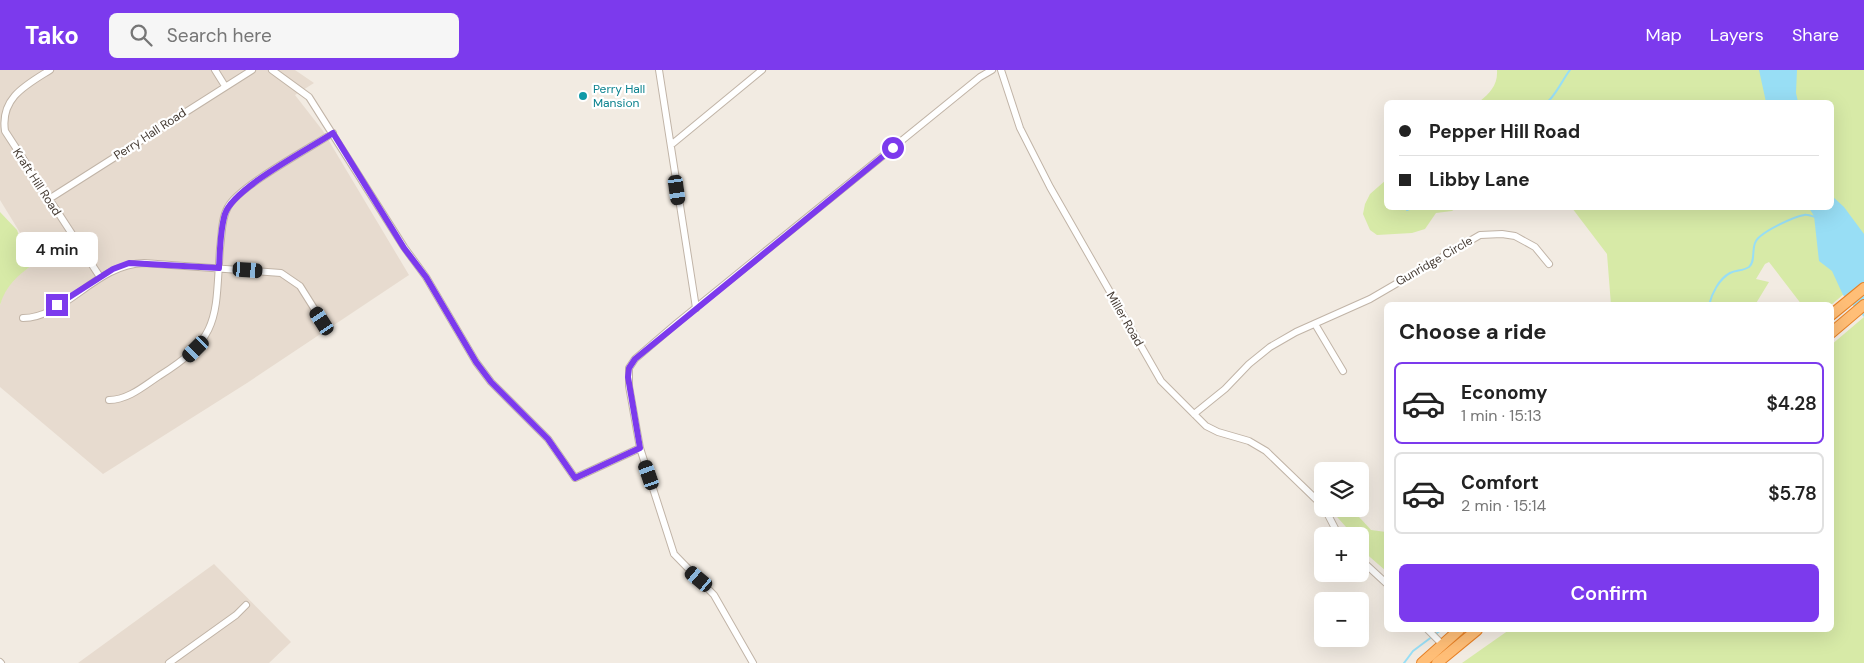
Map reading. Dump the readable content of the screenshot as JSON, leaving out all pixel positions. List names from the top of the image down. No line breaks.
{"streets":{"street":["Perry Hall Road","Kraft Hill Road","Gunridge Circle","Miller Road"]},"crossings":[["Perry Hall Road","Kraft Hill Road"],["Gunridge Circle","Miller Road"]],"places":["Perry Hall Mansion"],"page":{"header":"Tako","search":"Search here","nav":["Map","Layers","Share"],"banner":["Pepper Hill Road","Libby Lane"],"bubble":"4 min","heading":"Choose a ride","list":[{"name":"Economy","note":"1 min · 15:13","value":"$4.28"},{"name":"Comfort","note":"2 min · 15:14","value":"$5.78"}],"map_buttons":["+","−"],"buttons":"Confirm"}}
